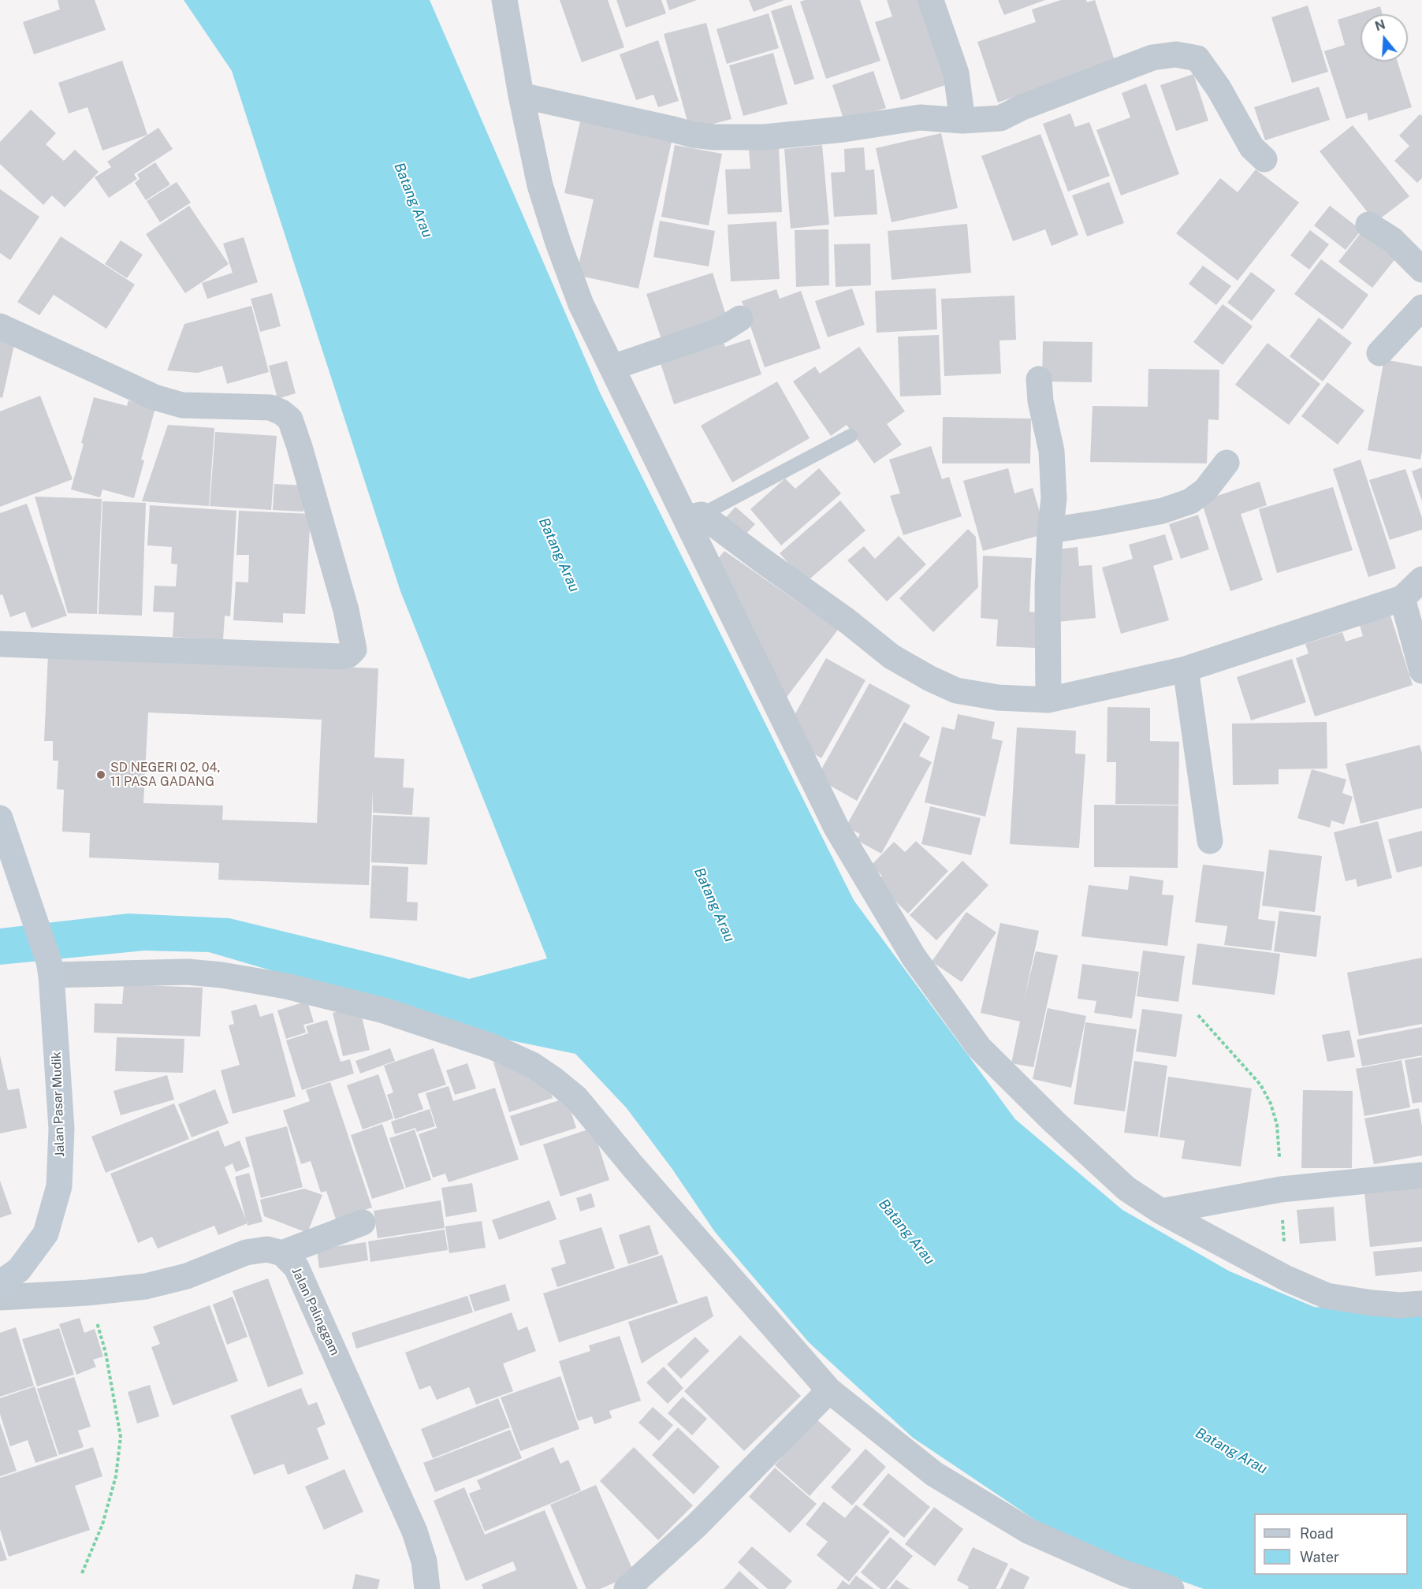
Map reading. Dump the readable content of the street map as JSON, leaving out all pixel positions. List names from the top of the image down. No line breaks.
{"streets":{"main road":["Jalan Pasar Mudik"],"street":["Jalan Palinggam"]},"water":["Batang Arau"],"places":["SD NEGERI 02, 04, 11 PASA GADANG"],"legend":["Road","Water"],"north":"top"}
